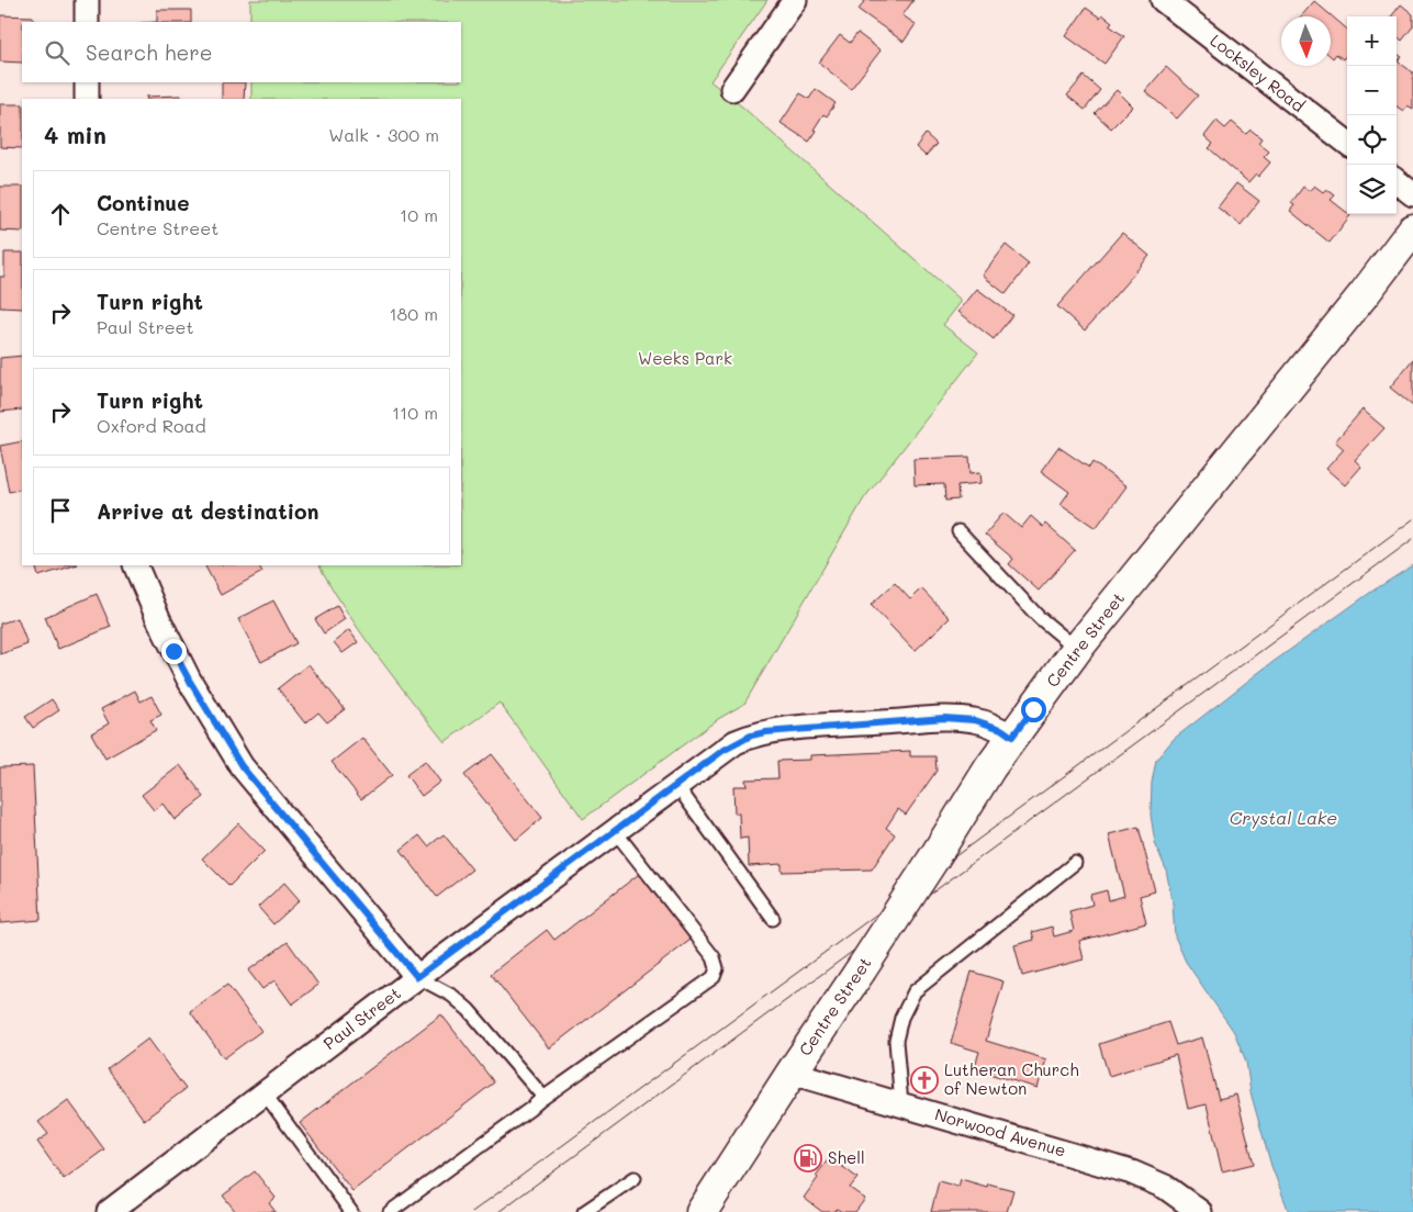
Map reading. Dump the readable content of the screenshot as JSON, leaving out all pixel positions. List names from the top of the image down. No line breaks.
{"streets":{"main road":["Centre Street"],"street":["Locksley Road","Paul Street","Norwood Avenue"]},"crossings":[["Centre Street","Paul Street"],["Centre Street","Norwood Avenue"]],"water":["Crystal Lake"],"parks":["Weeks Park"],"places":{"church":["Lutheran Church of Newton"],"fuel station":["Shell"]},"north":"bottom","page":{"map_buttons":["+","−"],"search":"Search here","heading":["4 min","Walk · 300 m"],"list":[["Continue","Centre Street","10 m"],["Turn right","Paul Street","180 m"],["Turn right","Oxford Road","110 m"],"Arrive at destination"]}}
